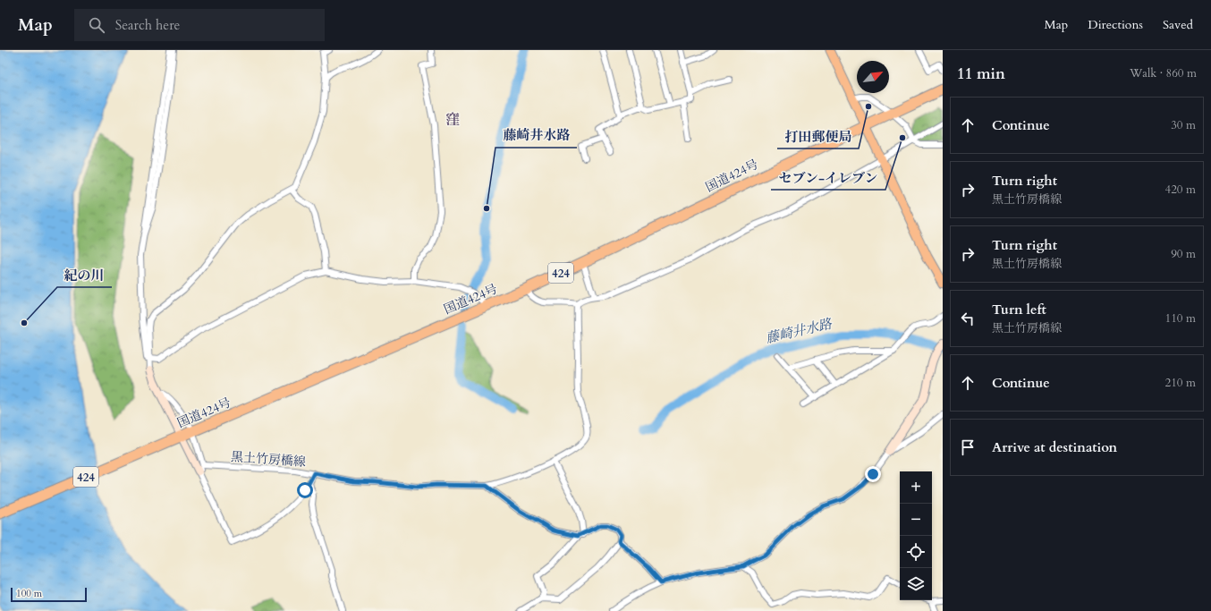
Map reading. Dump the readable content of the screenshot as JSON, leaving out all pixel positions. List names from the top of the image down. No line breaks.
{"streets":{"highway":["国道424号","424"],"street":["黒土竹房橋線"]},"districts":["窪"],"water":["藤崎井水路"],"places":["打田郵便局","セブン-イレブン","藤崎井水路","紀の川"],"scale_bar":"100 m","north":"top right","page":{"header":"Map","search":"Search here","nav":["Map","Directions","Saved"],"heading":["11 min","Walk · 860 m"],"list":[["Continue","30 m"],["Turn right","黒土竹房橋線","420 m"],["Turn right","黒土竹房橋線","90 m"],["Turn left","黒土竹房橋線","110 m"],["Continue","210 m"],"Arrive at destination"],"map_buttons":["+","−"],"scale":"100 m"}}
